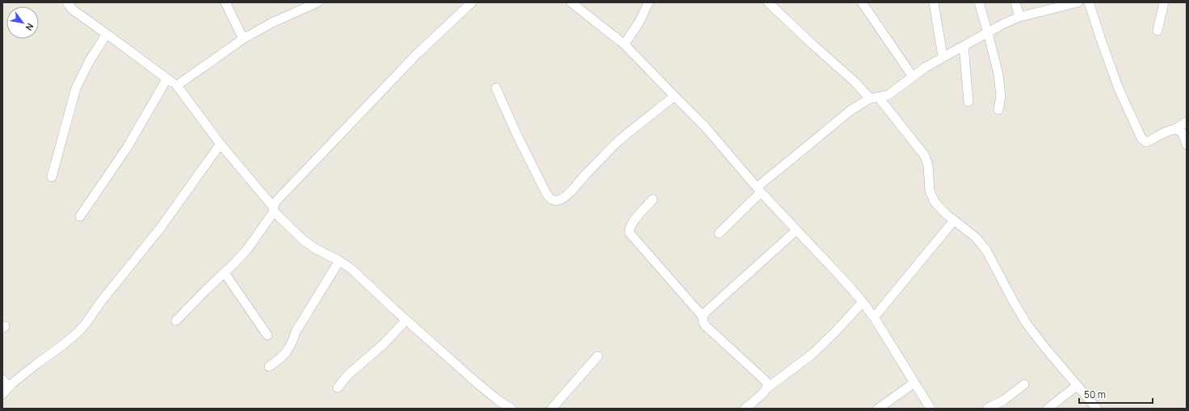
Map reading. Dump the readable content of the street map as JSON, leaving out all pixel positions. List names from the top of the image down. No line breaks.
{"scale_bar":"50 m","north":"bottom right"}
